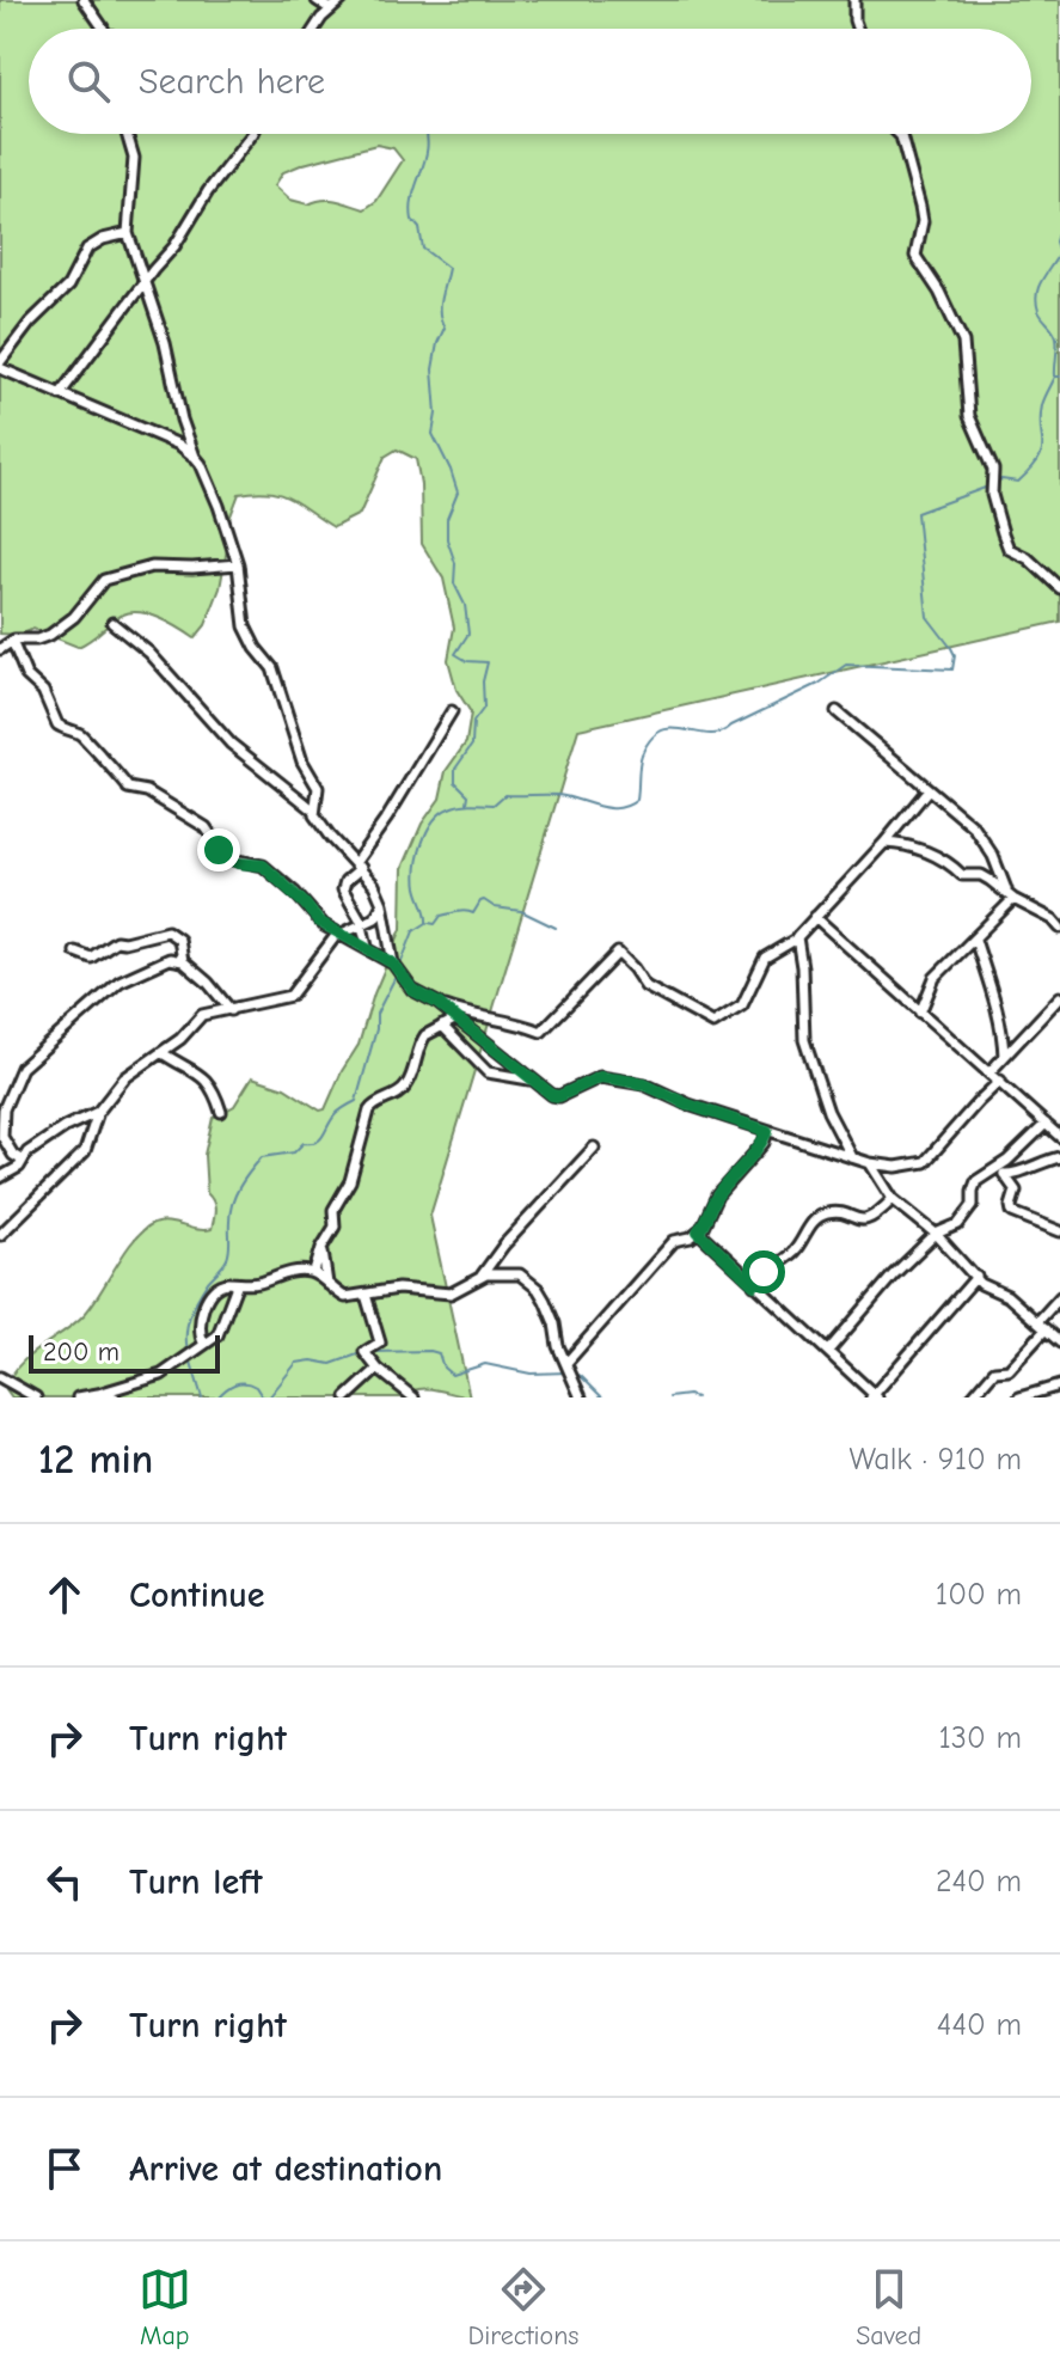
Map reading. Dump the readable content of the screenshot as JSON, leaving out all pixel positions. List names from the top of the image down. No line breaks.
{"scale_bar":"200 m","page":{"search":"Search here","scale":"200 m","heading":["12 min","Walk · 910 m"],"list":[["Continue","100 m"],["Turn right","130 m"],["Turn left","240 m"],["Turn right","440 m"],"Arrive at destination"],"nav":["Map","Directions","Saved"]}}
